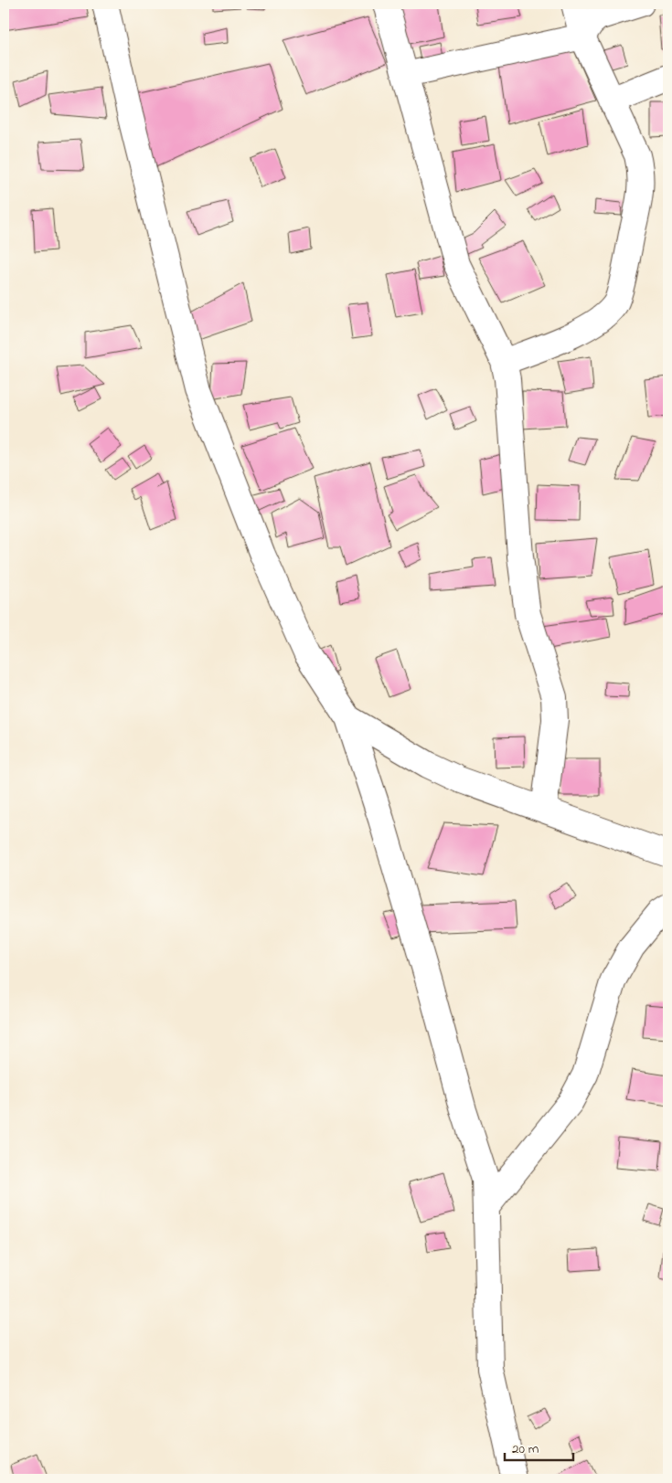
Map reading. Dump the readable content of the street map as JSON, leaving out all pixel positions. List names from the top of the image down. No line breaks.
{"scale_bar":"20 m"}
